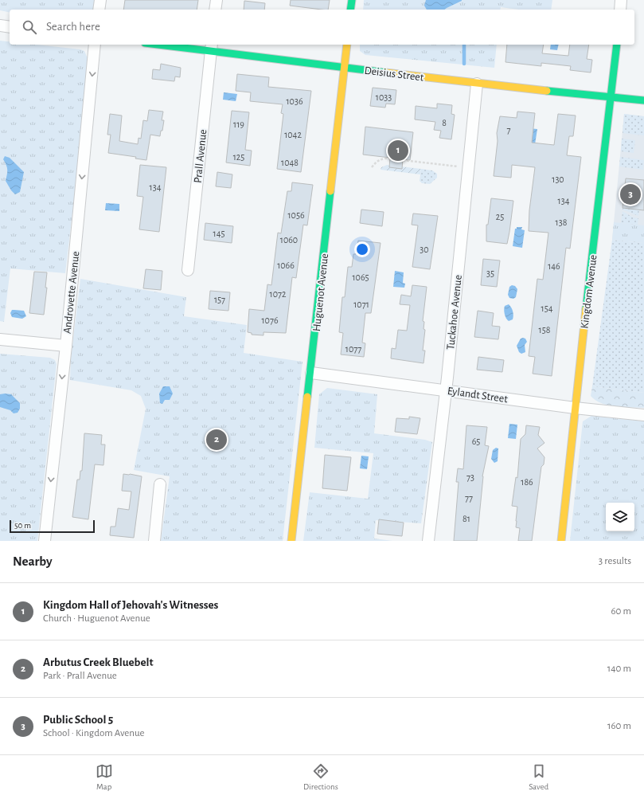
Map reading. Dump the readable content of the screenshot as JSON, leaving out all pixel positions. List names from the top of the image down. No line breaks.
{"streets":{"street":["Deisius Street","Prall Avenue","Kingdom Avenue","Androvette Avenue","Huguenot Avenue","Tuckahoe Avenue","Eylandt Street"]},"crossings":[["Deisius Street","Prall Avenue"],["Deisius Street","Kingdom Avenue"],["Deisius Street","Huguenot Avenue"],["Deisius Street","Tuckahoe Avenue"],["Kingdom Avenue","Eylandt Street"],["Huguenot Avenue","Eylandt Street"],["Tuckahoe Avenue","Eylandt Street"]],"one_way":["Androvette Avenue"],"house_numbers":["1033","1036","8","119","7","1042","125","1048","130","134","134","1056","25","138","145","1060","30","1066","146","35","1065","1072","157","1071","154","1076","158","1077","65","73","186","77","81"],"scale_bar":"50 m","page":{"search":"Search here","pins":["1","3","2"],"scale":"50 m","heading":["Nearby","3 results"],"list":[{"mark":"1","name":"Kingdom Hall of Jehovah's Witnesses","note":"Church · Huguenot Avenue","value":"60 m"},{"mark":"2","name":"Arbutus Creek Bluebelt","note":"Park · Prall Avenue","value":"140 m"},{"mark":"3","name":"Public School 5","note":"School · Kingdom Avenue","value":"160 m"}],"nav":["Map","Directions","Saved"]}}
